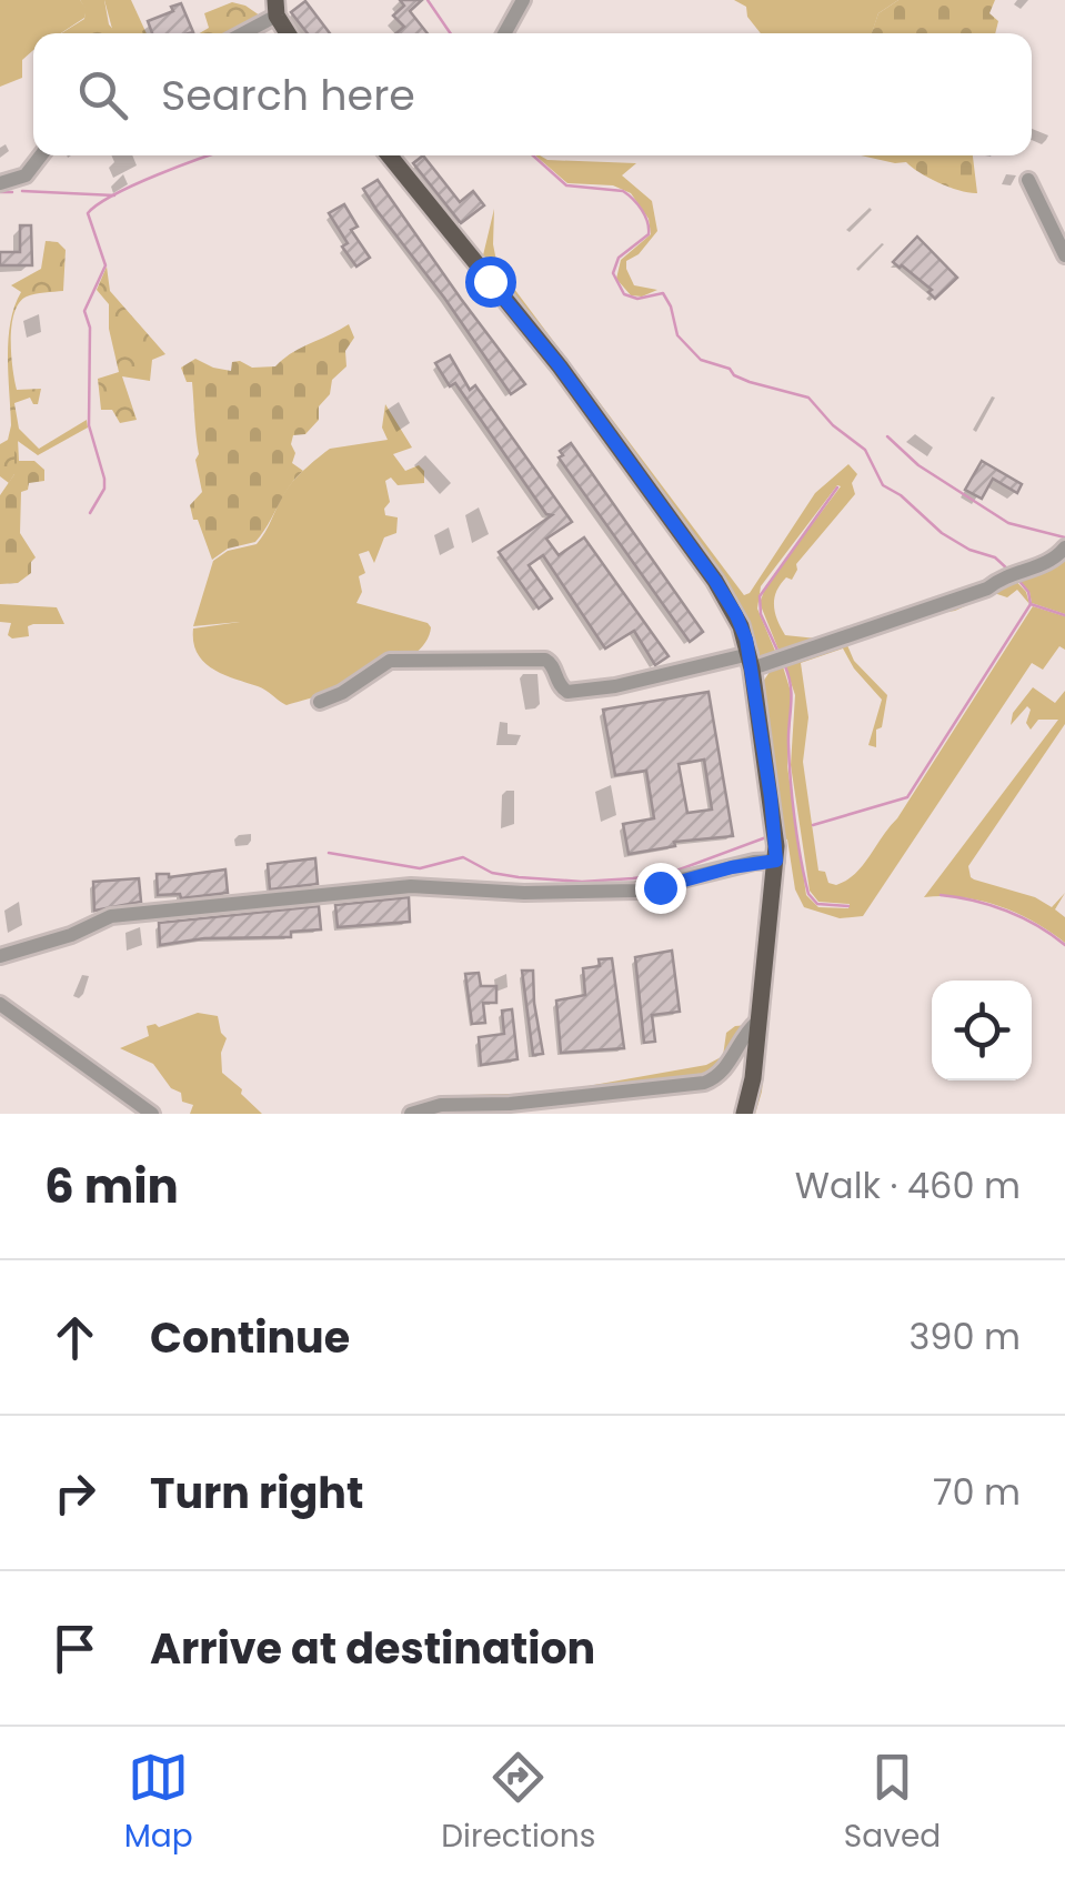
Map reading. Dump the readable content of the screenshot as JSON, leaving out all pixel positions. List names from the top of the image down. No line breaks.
{"page":{"search":"Search here","heading":["6 min","Walk · 460 m"],"list":[["Continue","390 m"],["Turn right","70 m"],"Arrive at destination"],"nav":["Map","Directions","Saved"]}}
